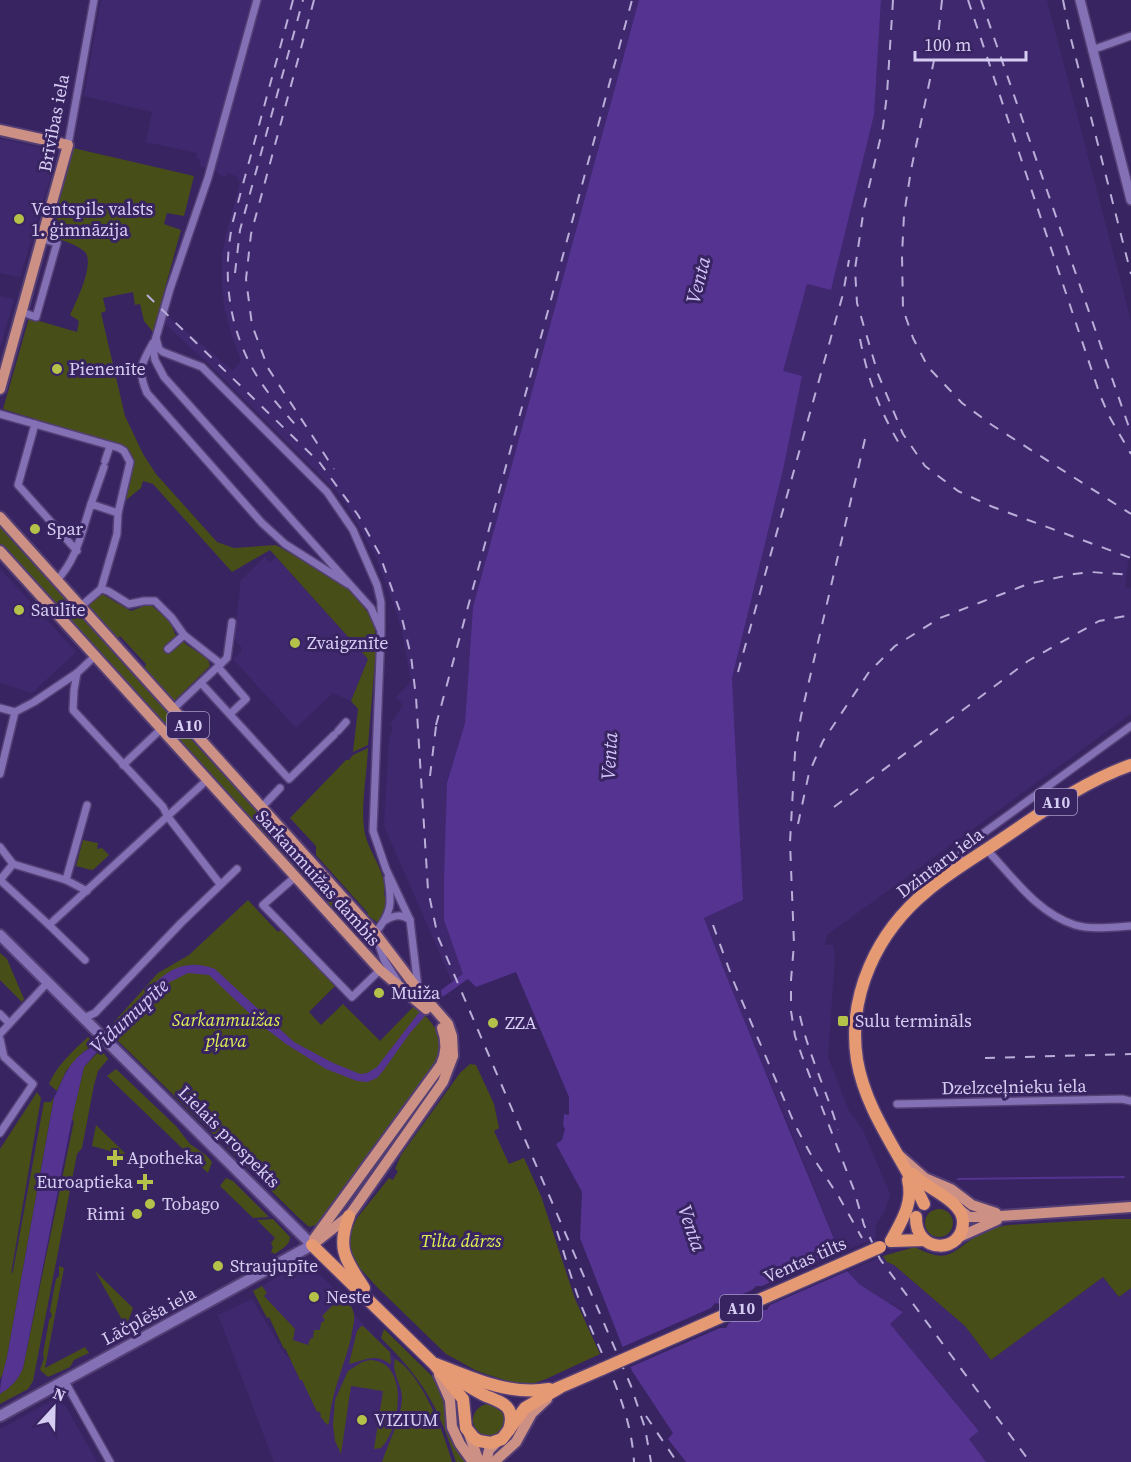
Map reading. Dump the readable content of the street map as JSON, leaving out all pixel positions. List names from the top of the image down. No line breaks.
{"streets":{"highway":["A10","Dzintaru iela","Lielais prospekts","Ventas tilts"],"main road":["Brīvības iela","Sarkanmuižas dambis","Lāčplēša iela"],"street":["Dzelzceļnieku iela"]},"crossings":[["A10","Dzintaru iela"],["A10","Sarkanmuižas dambis"],["A10","Lielais prospekts"],["A10","Ventas tilts"],["Sarkanmuižas dambis","Lielais prospekts"],["Sarkanmuižas dambis","Lāčplēša iela"],["Lielais prospekts","Lāčplēša iela"]],"water":["Venta","Vidumupīte"],"parks":["Sarkanmuižas pļava","Tilta dārzs"],"places":{"other":["Ventspils valsts 1. ģimnāzija","Pienenīte","Spar","Saulīte","Zvaigznīte","Muiža","ZZA","Tobago","Rimi","Straujupīte","Neste","VIZIUM"],"transit":["Sulu termināls"],"health":["Apotheka","Euroaptieka"]},"scale_bar":"100 m","north":"top"}
